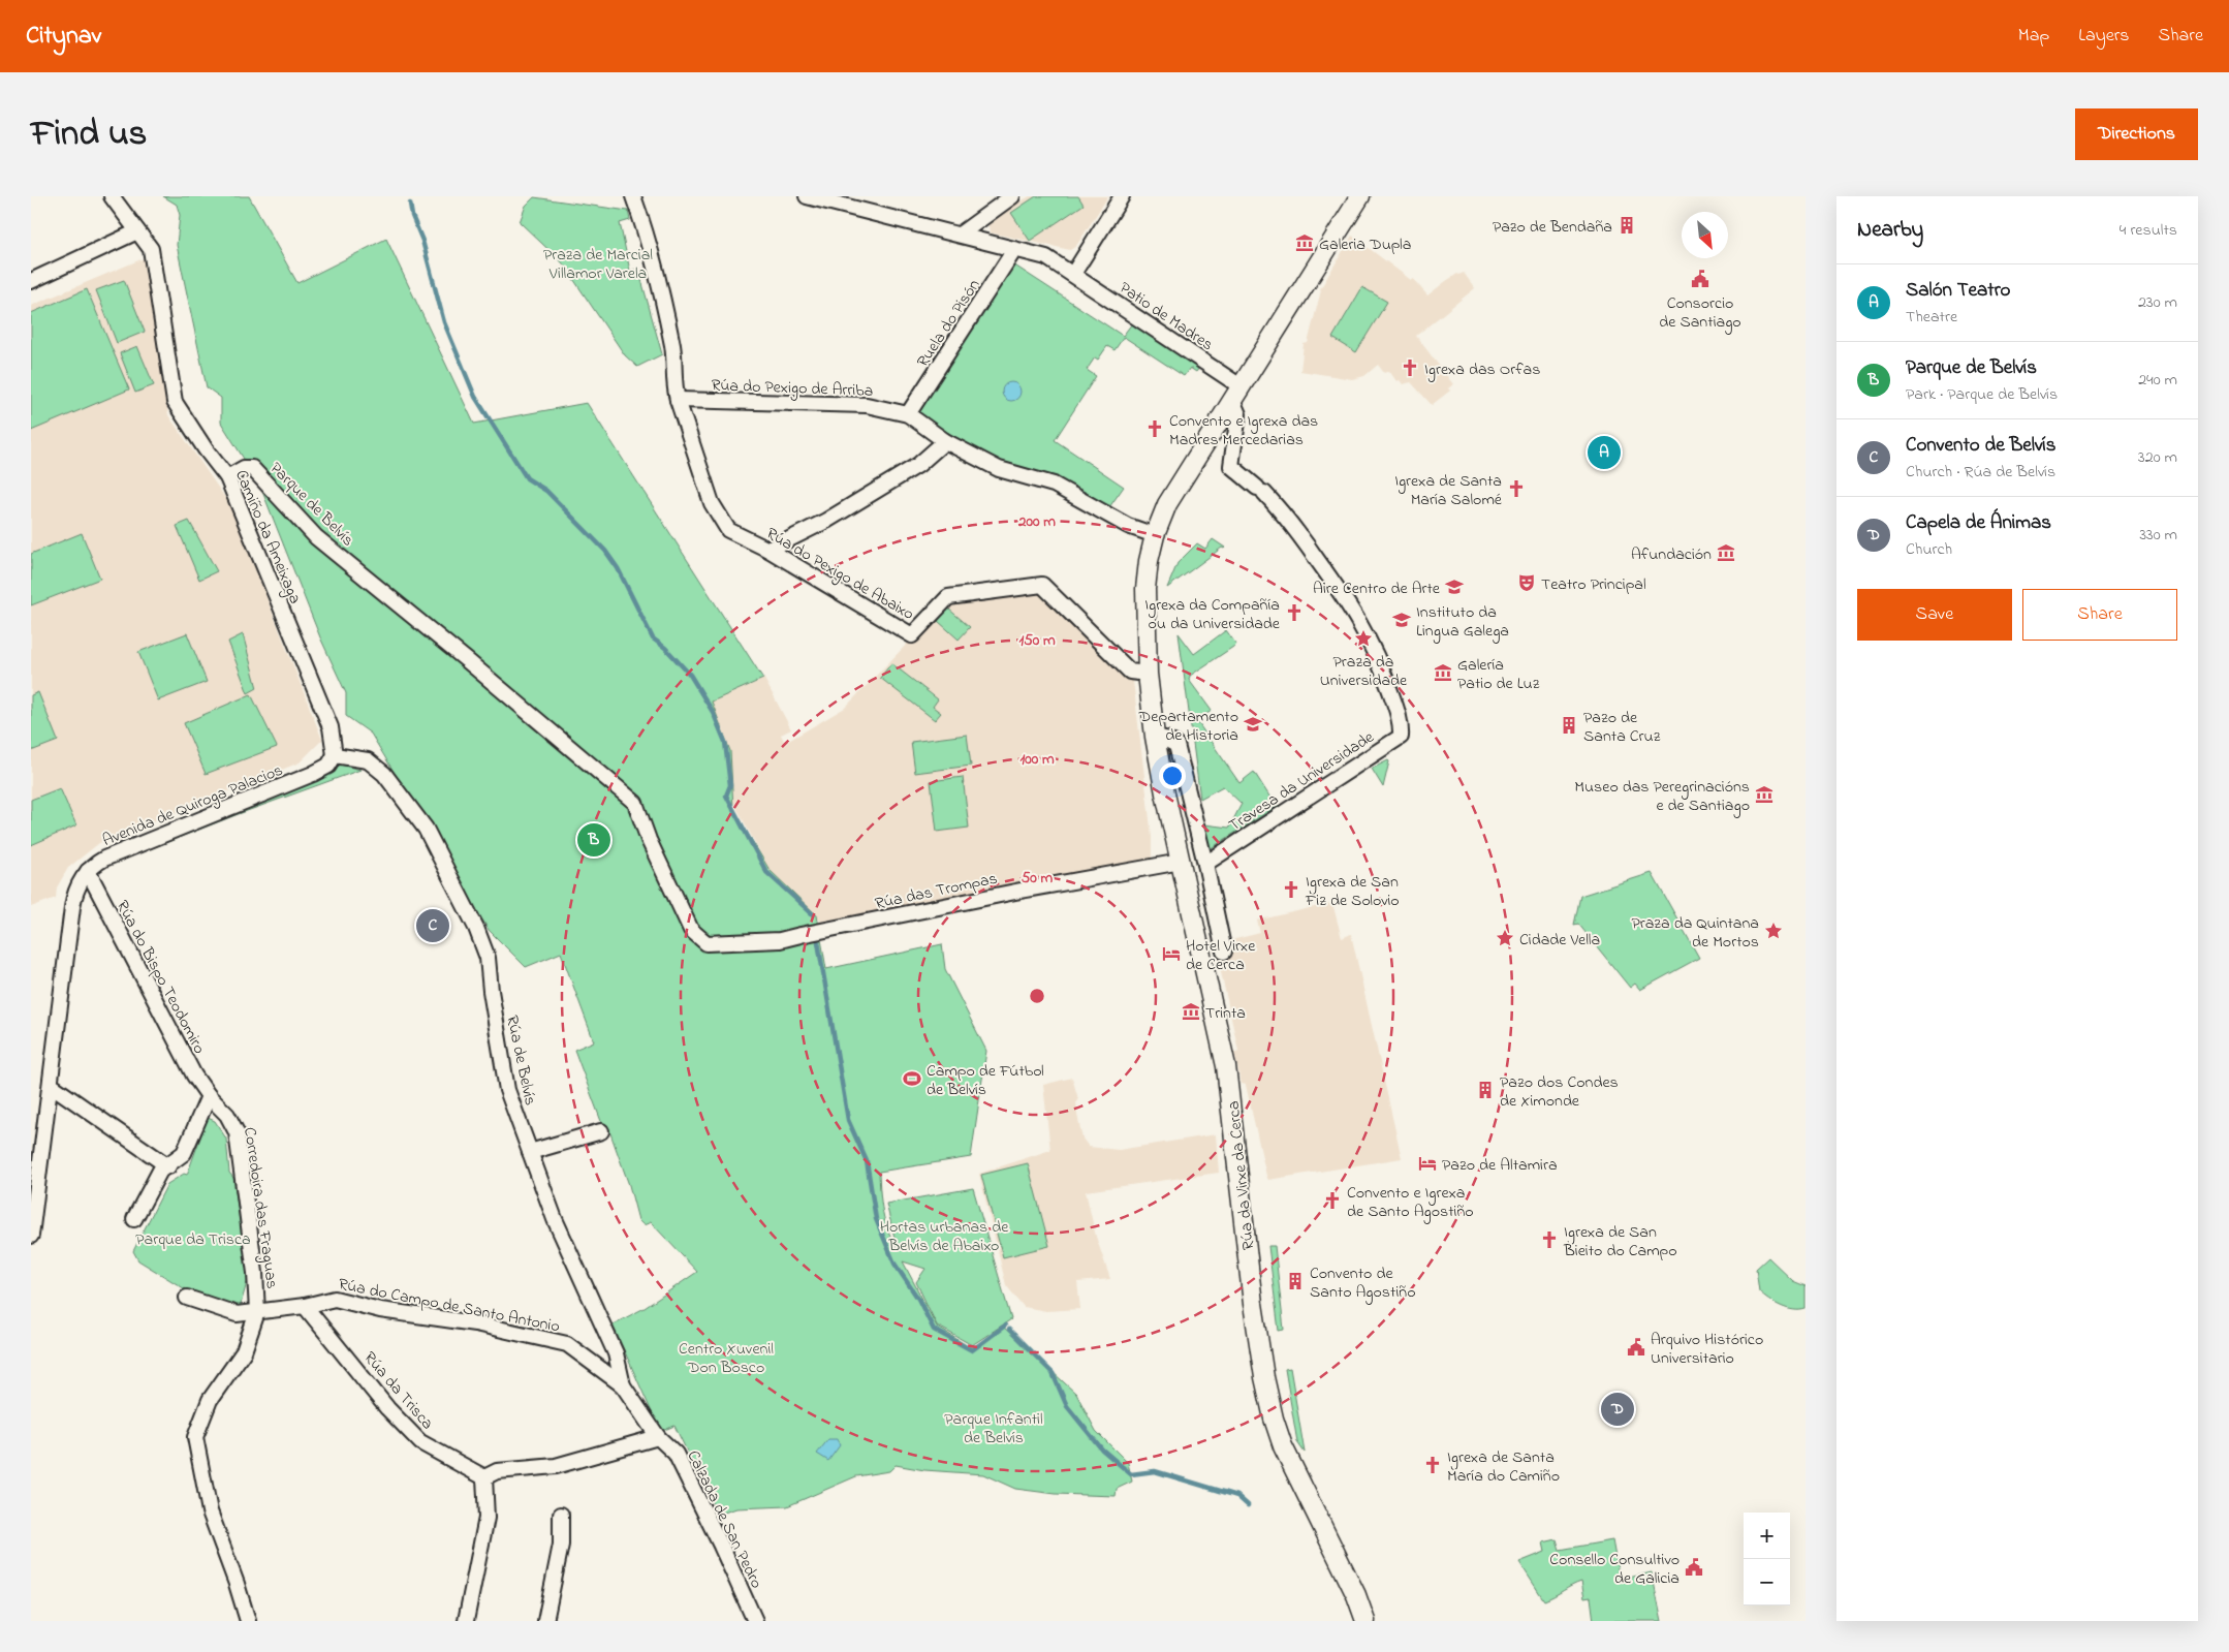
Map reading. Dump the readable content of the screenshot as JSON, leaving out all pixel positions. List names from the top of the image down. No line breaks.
{"streets":{"street":["Patio de Madres","Ruela do Pisón","Rúa do Pexigo de Arriba","Parque de Belvís","Camiño da Ameixaga","Rúa do Pexigo de Abaixo","Travesa da Universidade","Avenida de Quiroga Palacios","Rúa das Trompas","Rúa do Bispo Teodomiro","Rúa de Belvís","Rúa da Virxe da Cerca","Corredoira das Fraguas","Rúa do Campo de Santo Antonio","Rúa da Trisca","Calzada de San Pedro"]},"crossings":[["Patio de Madres","Ruela do Pisón"],["Patio de Madres","Travesa da Universidade"],["Patio de Madres","Rúa da Virxe da Cerca"],["Ruela do Pisón","Rúa do Pexigo de Arriba"],["Rúa do Pexigo de Arriba","Rúa do Pexigo de Abaixo"],["Rúa do Pexigo de Arriba","Rúa da Virxe da Cerca"],["Parque de Belvís","Camiño da Ameixaga"],["Parque de Belvís","Rúa das Trompas"],["Camiño da Ameixaga","Avenida de Quiroga Palacios"],["Camiño da Ameixaga","Rúa de Belvís"],["Rúa do Pexigo de Abaixo","Rúa da Virxe da Cerca"],["Travesa da Universidade","Rúa da Virxe da Cerca"],["Avenida de Quiroga Palacios","Rúa do Bispo Teodomiro"],["Avenida de Quiroga Palacios","Rúa de Belvís"],["Rúa das Trompas","Rúa da Virxe da Cerca"],["Rúa do Bispo Teodomiro","Corredoira das Fraguas"],["Rúa de Belvís","Rúa do Campo de Santo Antonio"],["Rúa de Belvís","Calzada de San Pedro"],["Corredoira das Fraguas","Rúa do Campo de Santo Antonio"],["Rúa do Campo de Santo Antonio","Rúa da Trisca"]],"parks":["Praza de Marcial Villamor Varela","Hortas urbanas de Belvís de Abaixo","Parque da Trisca","Centro Xuvenil Don Bosco","Parque Infantil de Belvís"],"places":{"building":["Pazo de Bendaña","Pazo de Santa Cruz","Pazo dos Condes de Ximonde","Convento de Santo Agostiño"],"museum":["Galeria Dupla","Afundación","Galería Patio de Luz","Museo das Peregrinacións e de Santiago","Trinta"],"public building":["Consorcio de Santiago","Arquivo Histórico Universitario","Consello Consultivo de Galicia"],"church":["Igrexa das Orfas","Convento e Igrexa das Madres Mercedarias","Igrexa de Santa María Salomé","Igrexa da Compañía ou da Universidade","Igrexa de San Fiz de Solovio","Convento e Igrexa de Santo Agostiño","Igrexa de San Bieito do Campo","Igrexa de Santa María do Camiño"],"theatre":["Teatro Principal"],"school or university":["Aire Centro de Arte","Instituto da Lingua Galega","Departamento de Historia"],"place":["Praza da Universidade","Praza da Quintana de Mortos","Cidade Vella"],"hotel":["Hotel Virxe de Cerca","Pazo de Altamira"],"sports":["Campo de Fútbol de Belvís"]},"north":"bottom right","page":{"header":"Citynav","nav":["Map","Layers","Share"],"title":"Find us","buttons":["Directions",["Save","Share"]],"heading":["Nearby","4 results"],"list":[{"mark":"A","name":"Salón Teatro","note":"Theatre","value":"230 m"},{"mark":"B","name":"Parque de Belvís","note":"Park · Parque de Belvís","value":"240 m"},{"mark":"C","name":"Convento de Belvís","note":"Church · Rúa de Belvís","value":"320 m"},{"mark":"D","name":"Capela de Ánimas","note":"Church","value":"330 m"}],"pins":["A","B","C","D"],"map_buttons":["+","−"]},"rings":["200 m","150 m","100 m","50 m"]}
